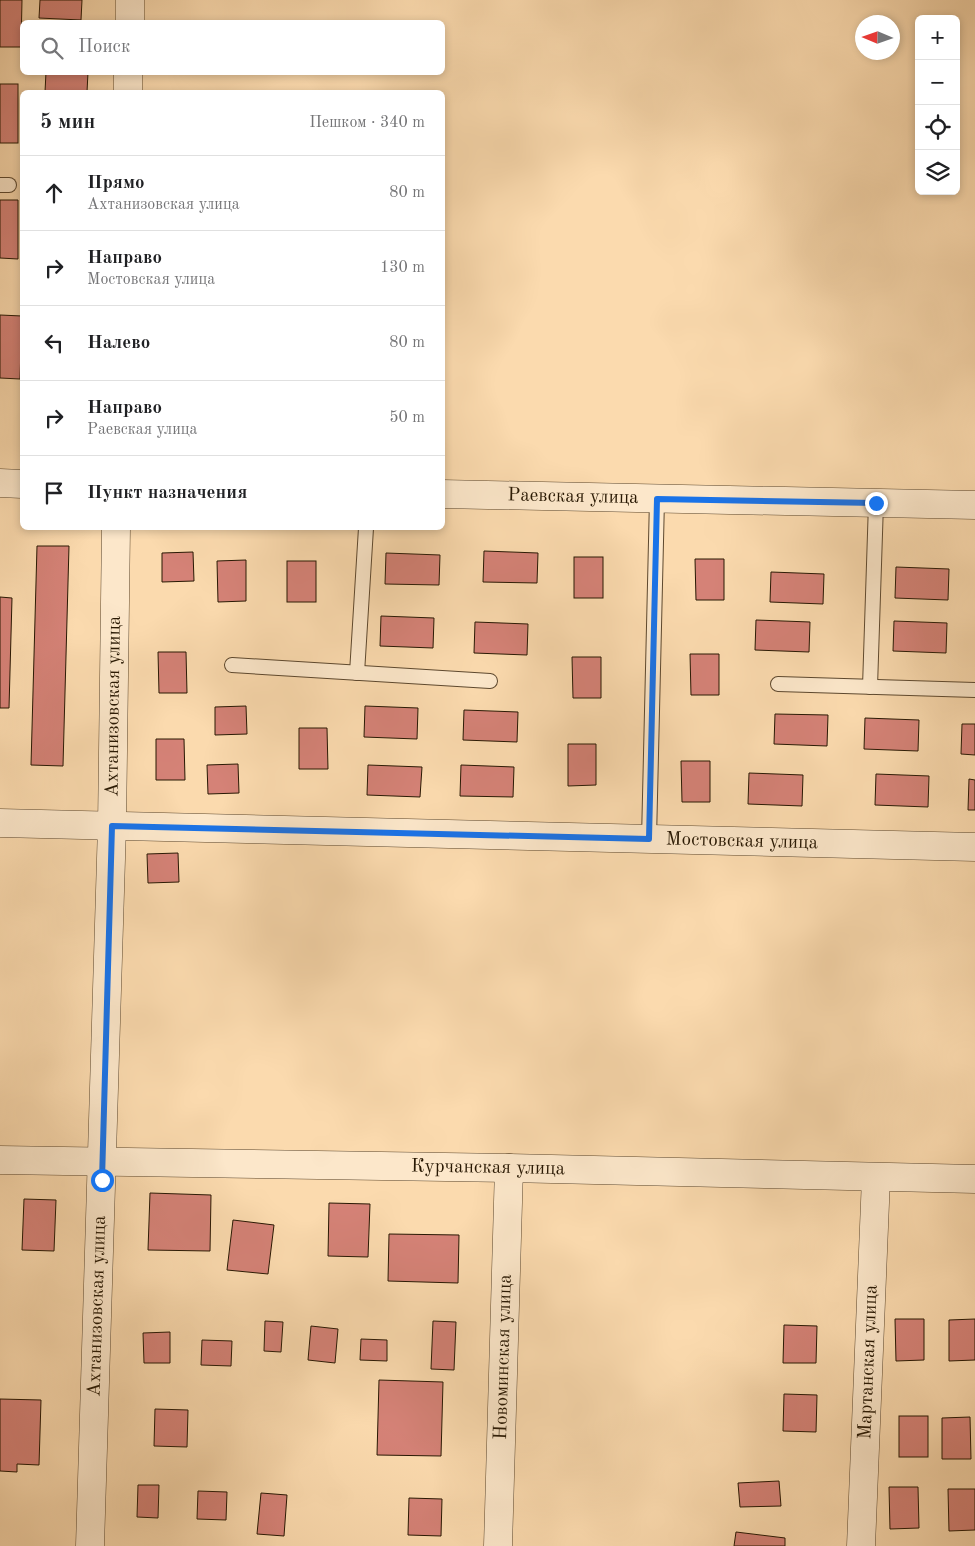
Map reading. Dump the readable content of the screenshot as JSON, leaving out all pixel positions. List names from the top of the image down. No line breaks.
{"streets":{"street":["Раевская улица","Ахтанизовская улица","Мостовская улица","Курчанская улица","Новоминская улица","Мартанская улица"]},"crossings":[["Ахтанизовская улица","Мостовская улица"],["Ахтанизовская улица","Курчанская улица"],["Курчанская улица","Новоминская улица"],["Курчанская улица","Мартанская улица"]],"north":"left","page":{"map_buttons":["+","−"],"search":"Поиск","heading":["5 мин","Пешком · 340 m"],"list":[["Прямо","Ахтанизовская улица","80 m"],["Направо","Мостовская улица","130 m"],["Налево","80 m"],["Направо","Раевская улица","50 m"],"Пункт назначения"]}}
